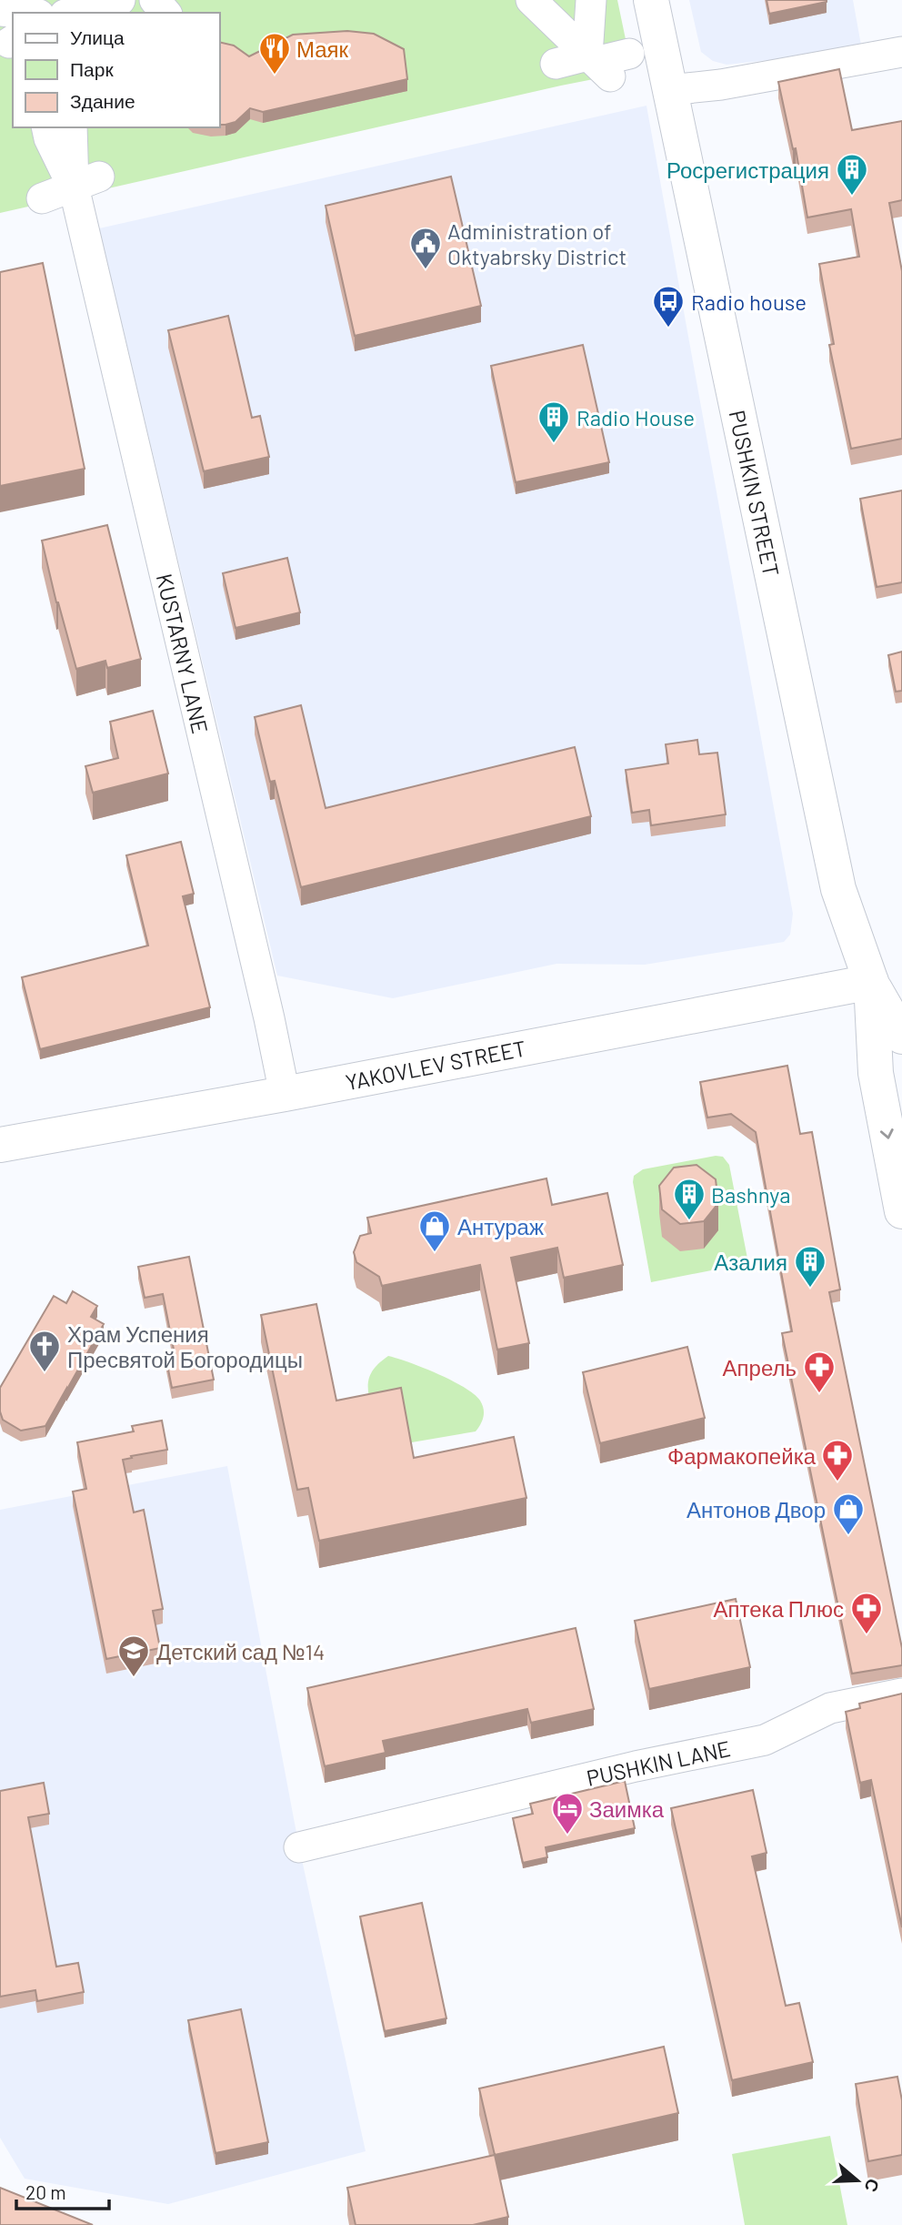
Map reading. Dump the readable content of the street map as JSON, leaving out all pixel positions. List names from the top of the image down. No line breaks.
{"streets":{"main road":["PUSHKIN STREET","YAKOVLEV STREET"],"street":["KUSTARNY LANE","PUSHKIN LANE"]},"crossings":[["PUSHKIN STREET","YAKOVLEV STREET"],["KUSTARNY LANE","YAKOVLEV STREET"]],"places":{"restaurant":["Маяк"],"building":["Росрегистрация","Radio House","Bashnya","Азалия"],"public building":["Administration of Oktyabrsky District"],"bus stop":["Radio house"],"shop":["Антураж","Антонов Двор"],"church":["Храм Успения Пресвятой Богородицы"],"pharmacy":["Апрель","Фармакопейка","Аптека Плюс"],"school or university":["Детский сад №14"],"hotel":["Заимка"]},"legend":["Улица","Парк","Здание"],"scale_bar":"20 m","north":"right"}
